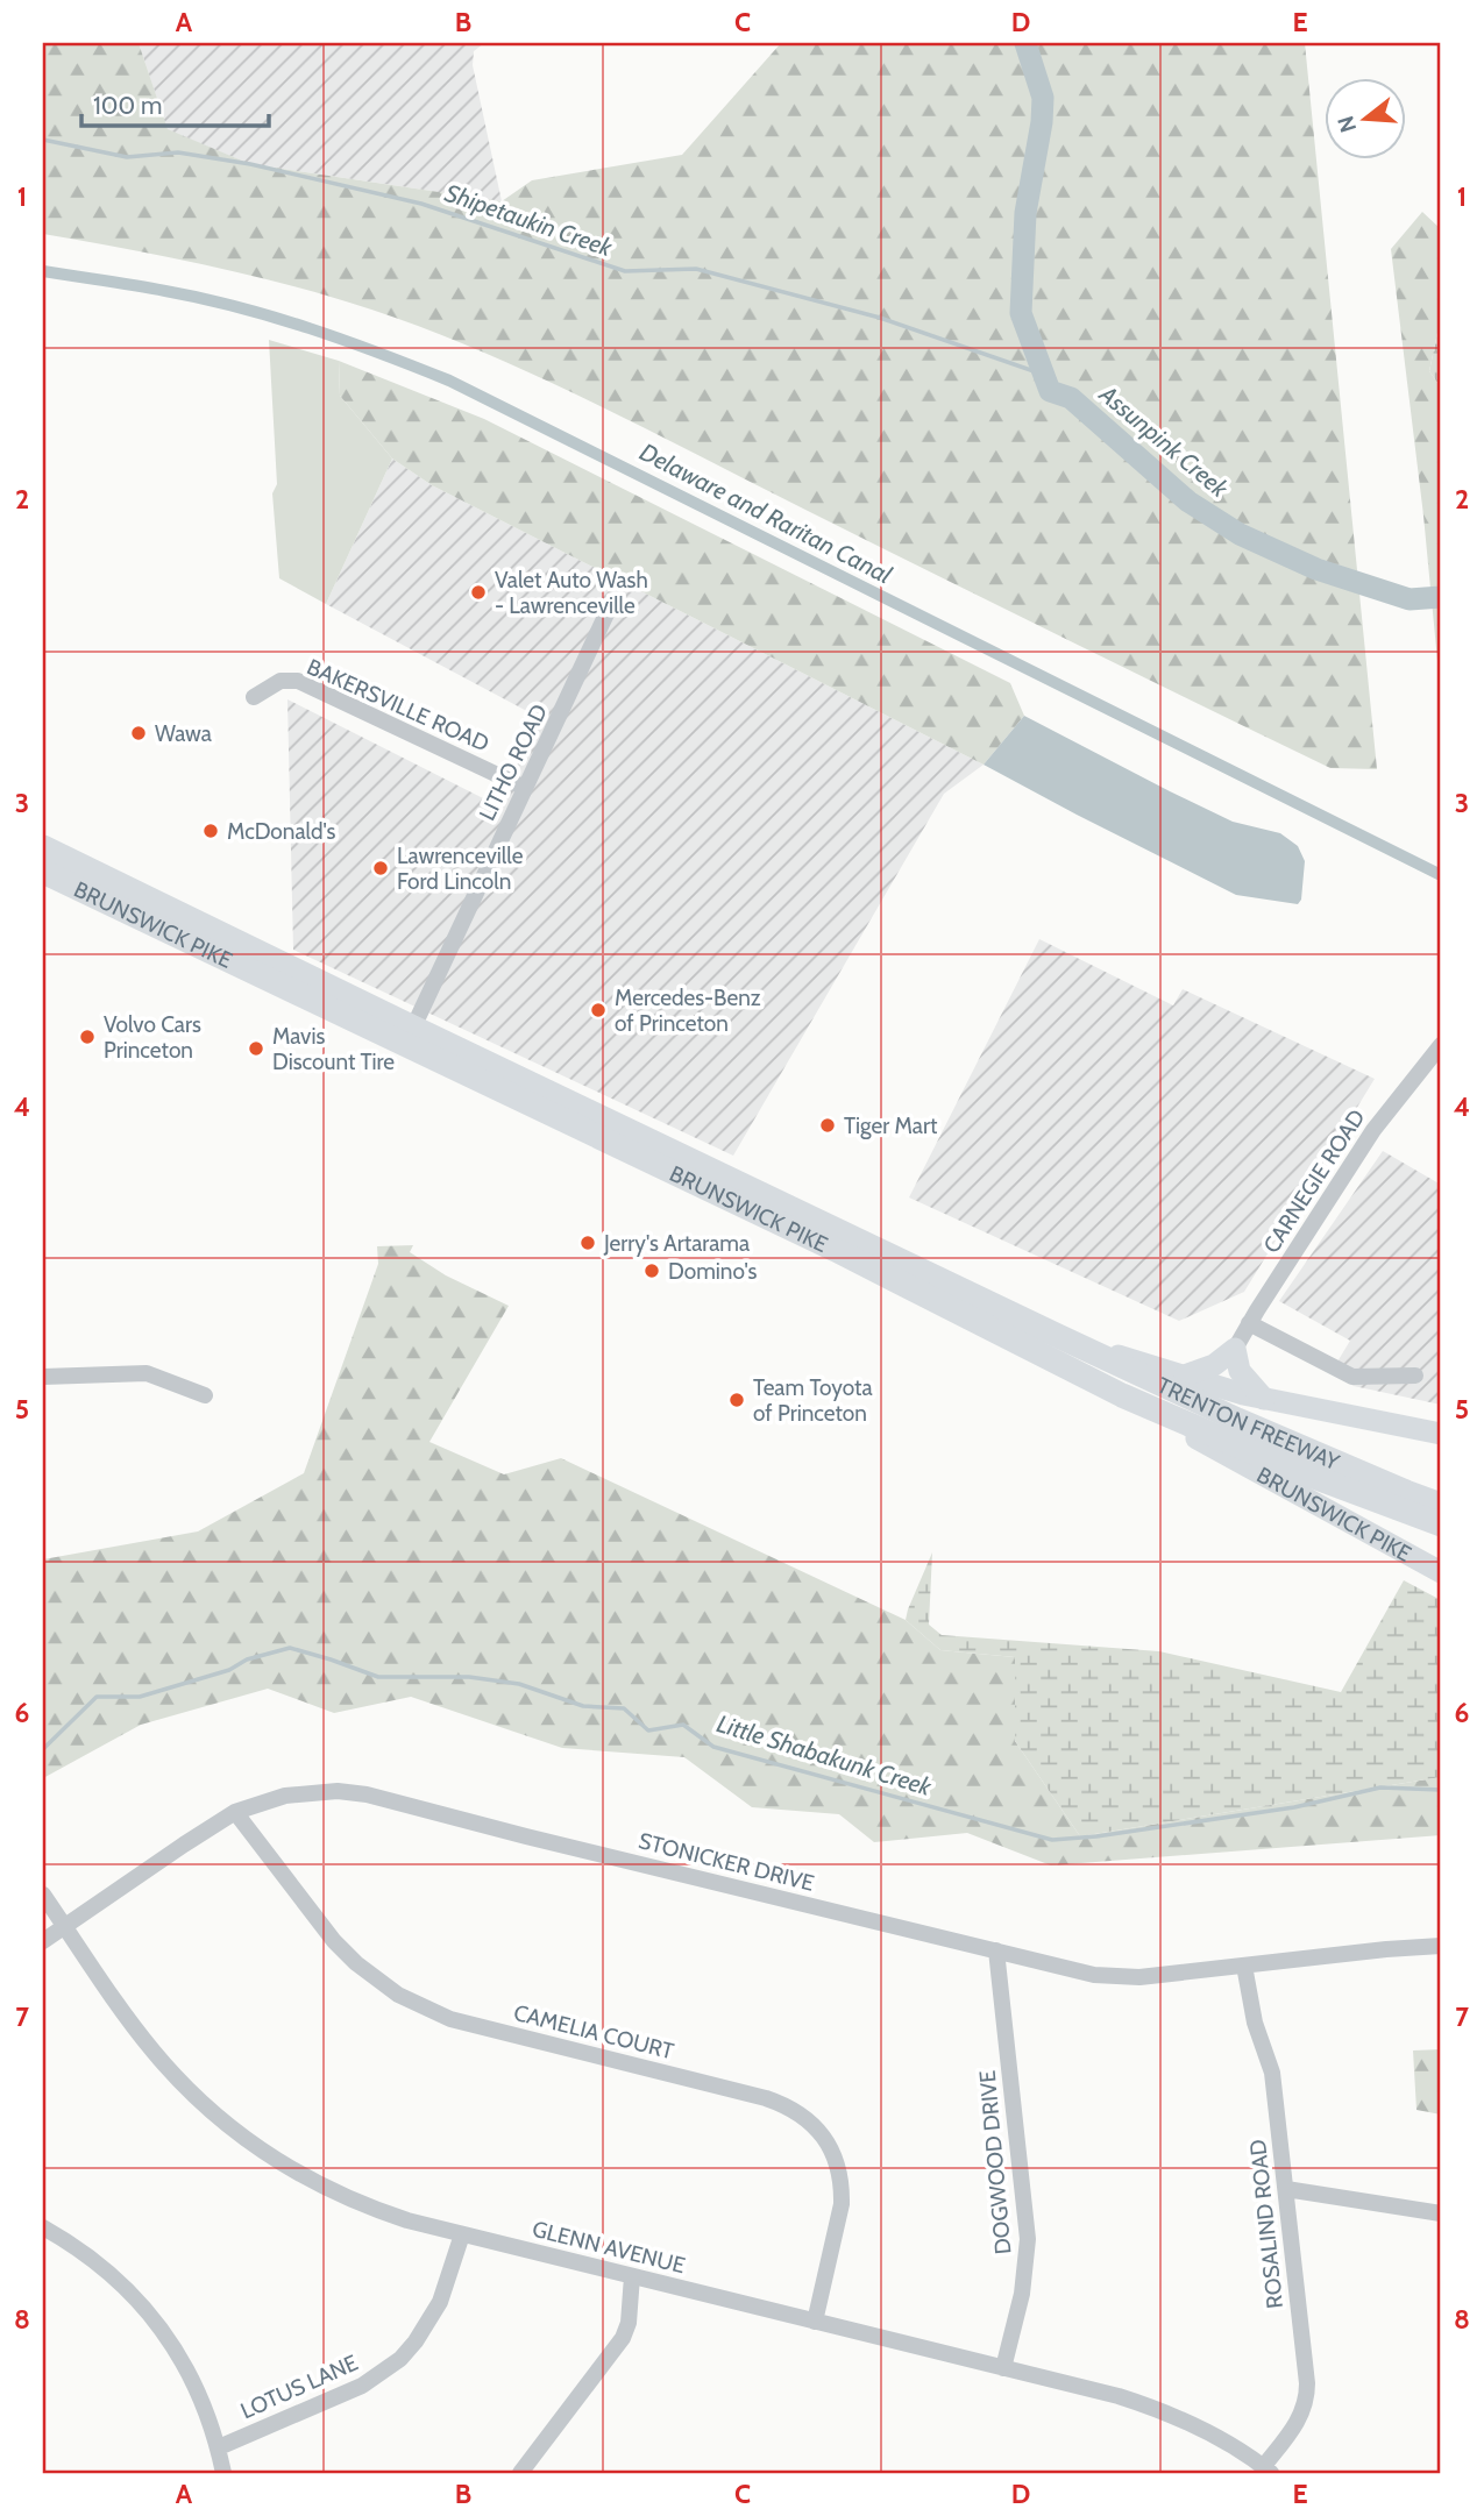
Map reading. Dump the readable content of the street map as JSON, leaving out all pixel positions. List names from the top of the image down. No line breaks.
{"streets":{"highway":["BRUNSWICK PIKE","TRENTON FREEWAY"],"street":["BAKERSVILLE ROAD","LITHO ROAD","CARNEGIE ROAD","STONICKER DRIVE","CAMELIA COURT","DOGWOOD DRIVE","ROSALIND ROAD","GLENN AVENUE","LOTUS LANE"]},"crossings":[["BAKERSVILLE ROAD","LITHO ROAD"],["LITHO ROAD","BRUNSWICK PIKE"],["BRUNSWICK PIKE","TRENTON FREEWAY"],["STONICKER DRIVE","CAMELIA COURT"],["STONICKER DRIVE","DOGWOOD DRIVE"],["STONICKER DRIVE","ROSALIND ROAD"],["STONICKER DRIVE","GLENN AVENUE"],["CAMELIA COURT","GLENN AVENUE"],["DOGWOOD DRIVE","GLENN AVENUE"],["ROSALIND ROAD","GLENN AVENUE"],["GLENN AVENUE","LOTUS LANE"]],"water":["Shipetaukin Creek","Assunpink Creek","Delaware and Raritan Canal","Little Shabakunk Creek"],"places":["Valet Auto Wash - Lawrenceville","Wawa","McDonald's","Lawrenceville Ford Lincoln","Mercedes-Benz of Princeton","Volvo Cars Princeton","Mavis Discount Tire","Tiger Mart","Jerry's Artarama","Domino's","Team Toyota of Princeton"],"scale_bar":"100 m","north":"left","grid":{"columns":["A","B","C","D","E"],"rows":["1","2","3","4","5","6","7","8"]}}
